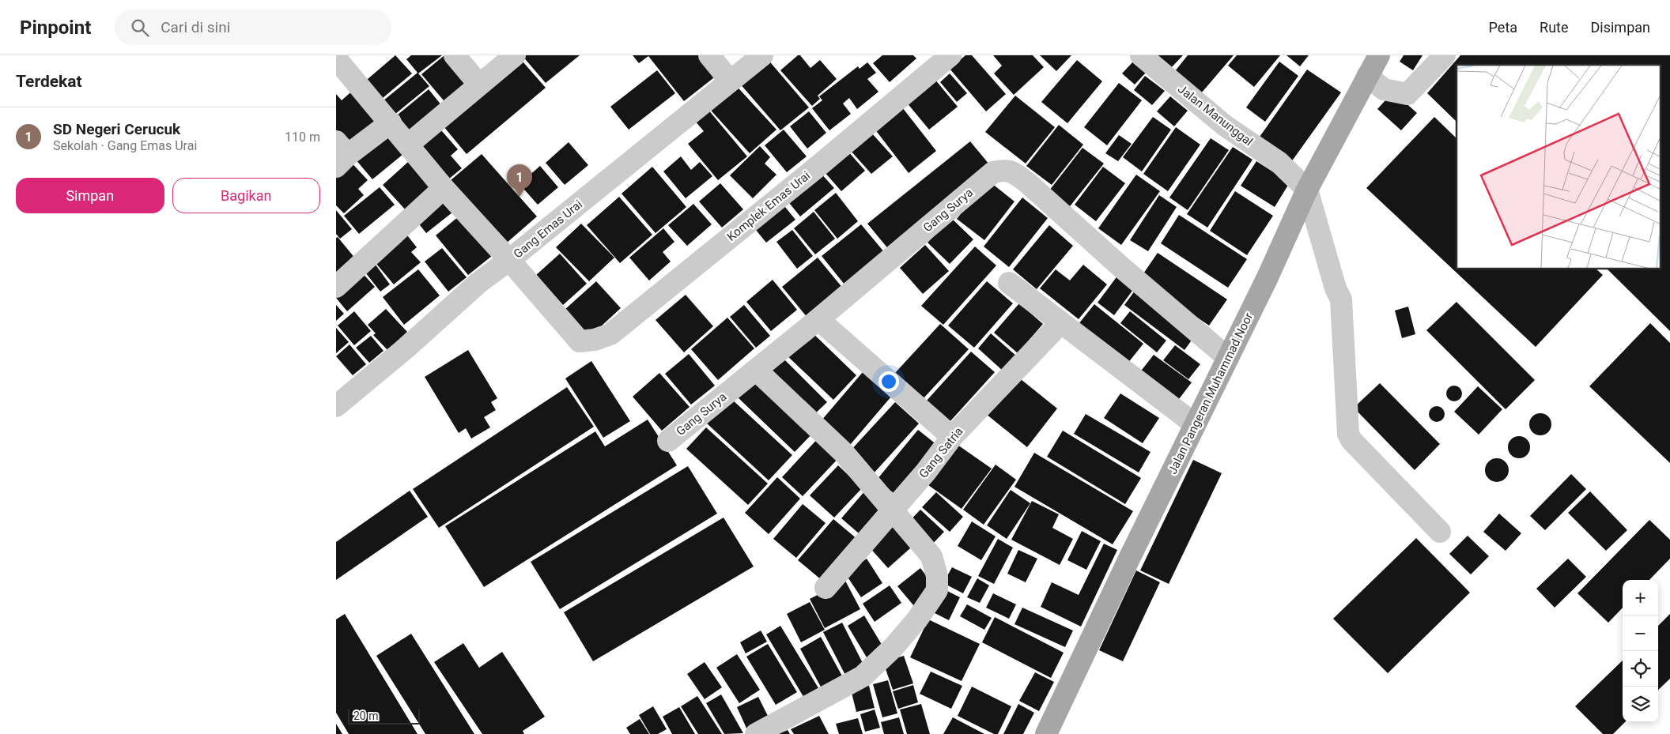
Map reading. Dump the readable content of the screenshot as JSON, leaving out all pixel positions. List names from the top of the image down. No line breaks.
{"streets":{"main road":["Jalan Pangeran Muhammad Noor"],"street":["Jalan Manunggal","Komplek Emas Urai","Gang Surya","Gang Emas Urai","Gang Satria"]},"crossings":[["Jalan Manunggal","Jalan Pangeran Muhammad Noor"],["Komplek Emas Urai","Gang Emas Urai"],["Gang Surya","Jalan Pangeran Muhammad Noor"]],"scale_bar":"20 m","page":{"header":"Pinpoint","search":"Cari di sini","nav":["Peta","Rute","Disimpan"],"heading":"Terdekat","list":[{"mark":"1","name":"SD Negeri Cerucuk","note":"Sekolah · Gang Emas Urai","value":"110 m"}],"pins":"1","buttons":["Simpan","Bagikan"],"map_buttons":["+","−"],"scale":"20 m"}}
